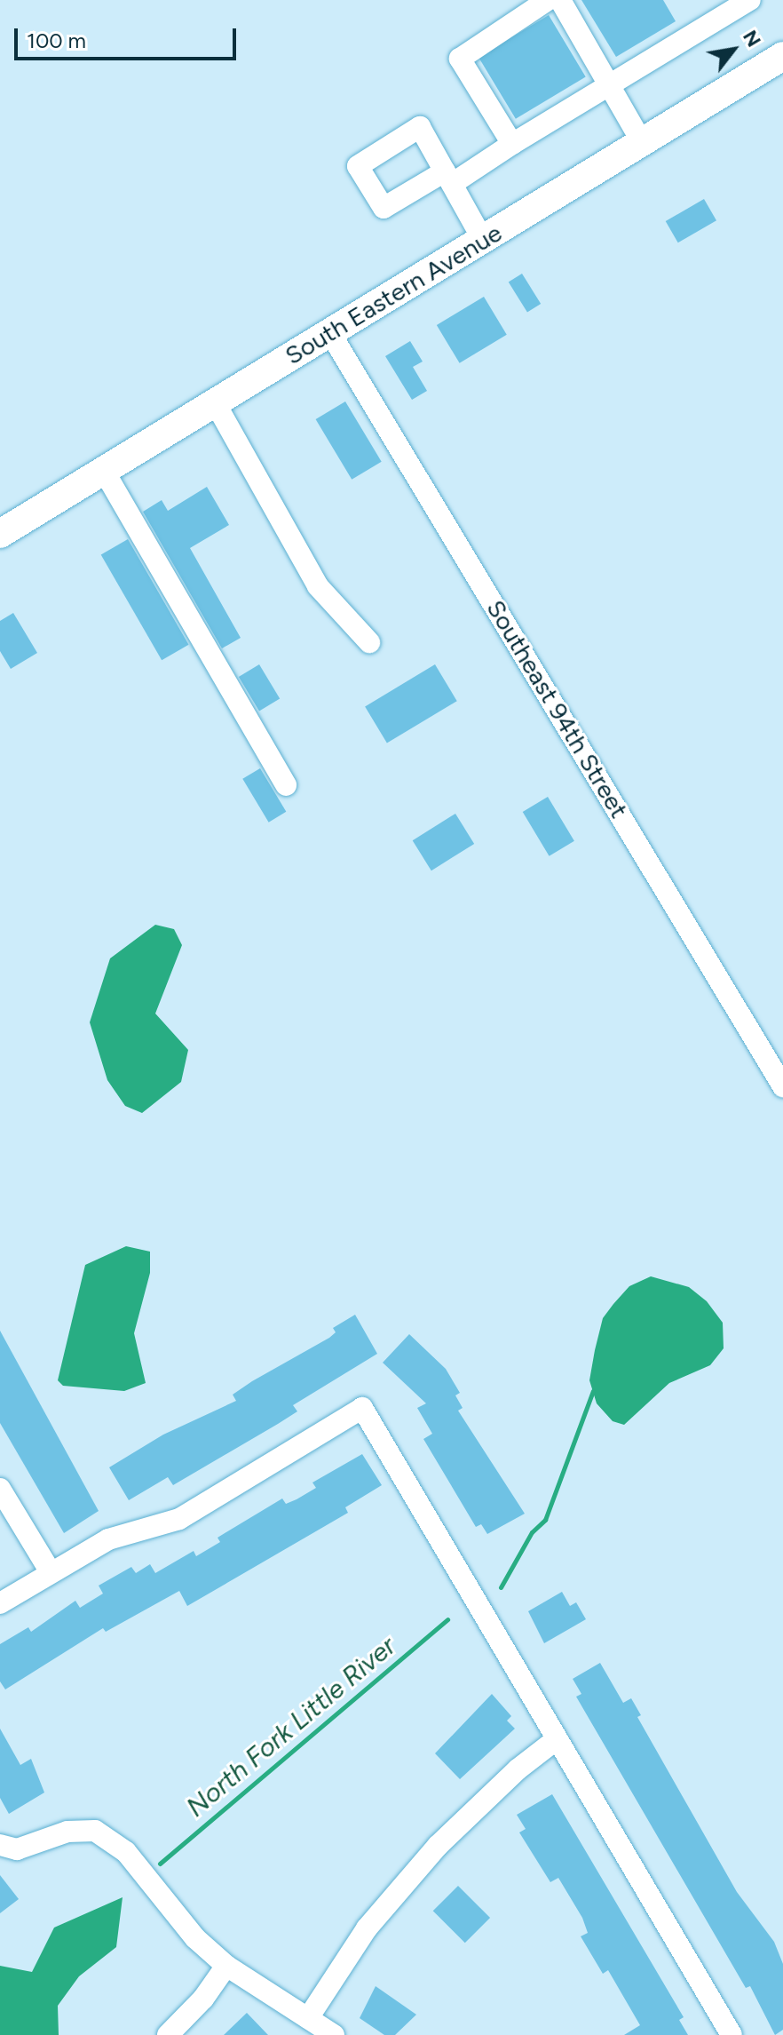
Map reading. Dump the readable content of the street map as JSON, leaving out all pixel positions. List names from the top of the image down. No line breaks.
{"streets":{"main road":["South Eastern Avenue"],"street":["Southeast 94th Street"]},"crossings":[["South Eastern Avenue","Southeast 94th Street"]],"water":["North Fork Little River"],"scale_bar":"100 m","north":"top right"}
